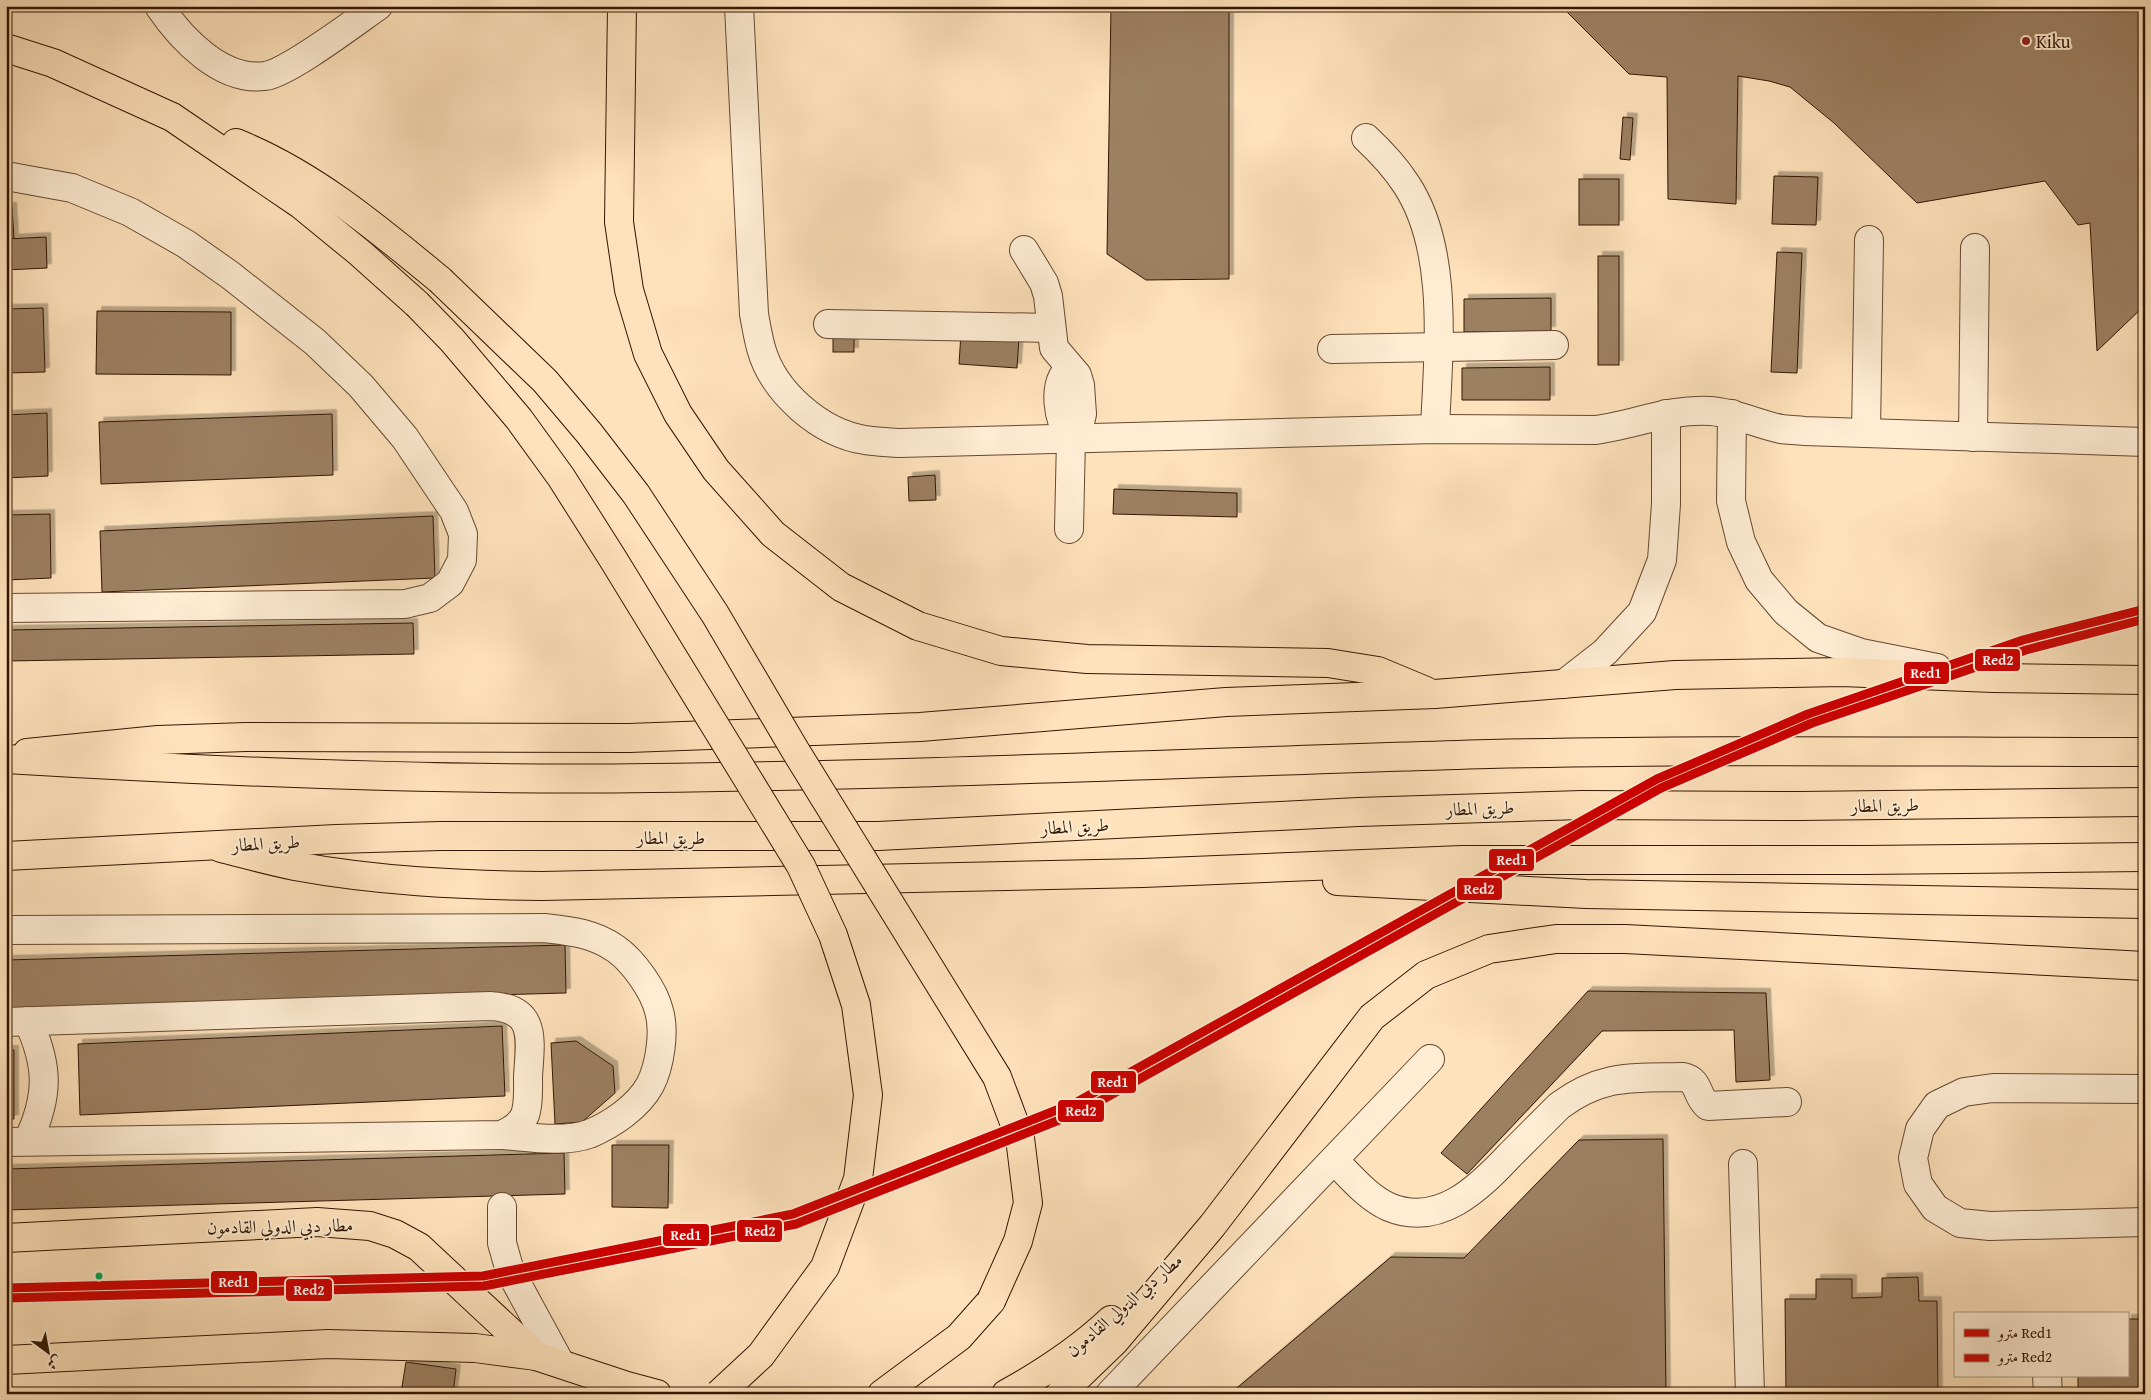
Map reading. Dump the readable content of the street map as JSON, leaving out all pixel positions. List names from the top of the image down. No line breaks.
{"streets":{"main road":["طريق المطار","مطار دبي الدولي القادمون"]},"places":["Kiku"],"lines":["metro line Red1","metro line Red2"],"legend":["مترو Red1","مترو Red2"],"north":"bottom right"}
